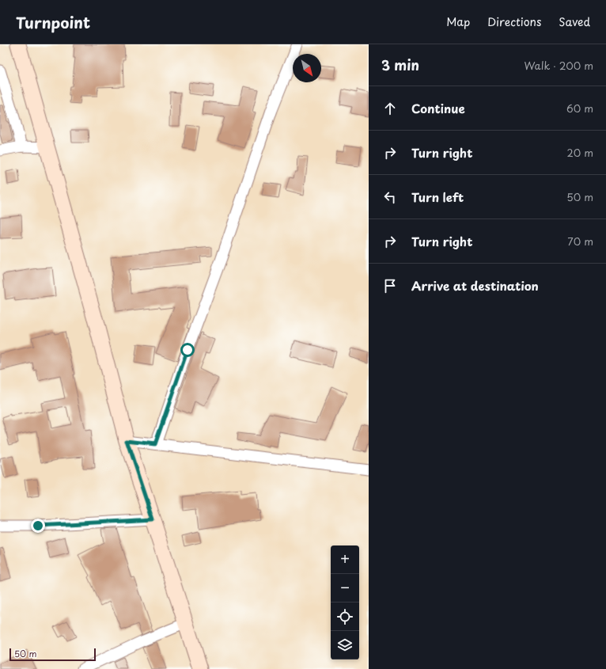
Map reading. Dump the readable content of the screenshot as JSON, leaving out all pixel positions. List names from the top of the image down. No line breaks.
{"scale_bar":"50 m","north":"bottom right","page":{"header":"Turnpoint","nav":["Map","Directions","Saved"],"heading":["3 min","Walk · 200 m"],"list":[["Continue","60 m"],["Turn right","20 m"],["Turn left","50 m"],["Turn right","70 m"],"Arrive at destination"],"map_buttons":["+","−"],"scale":"50 m"}}
